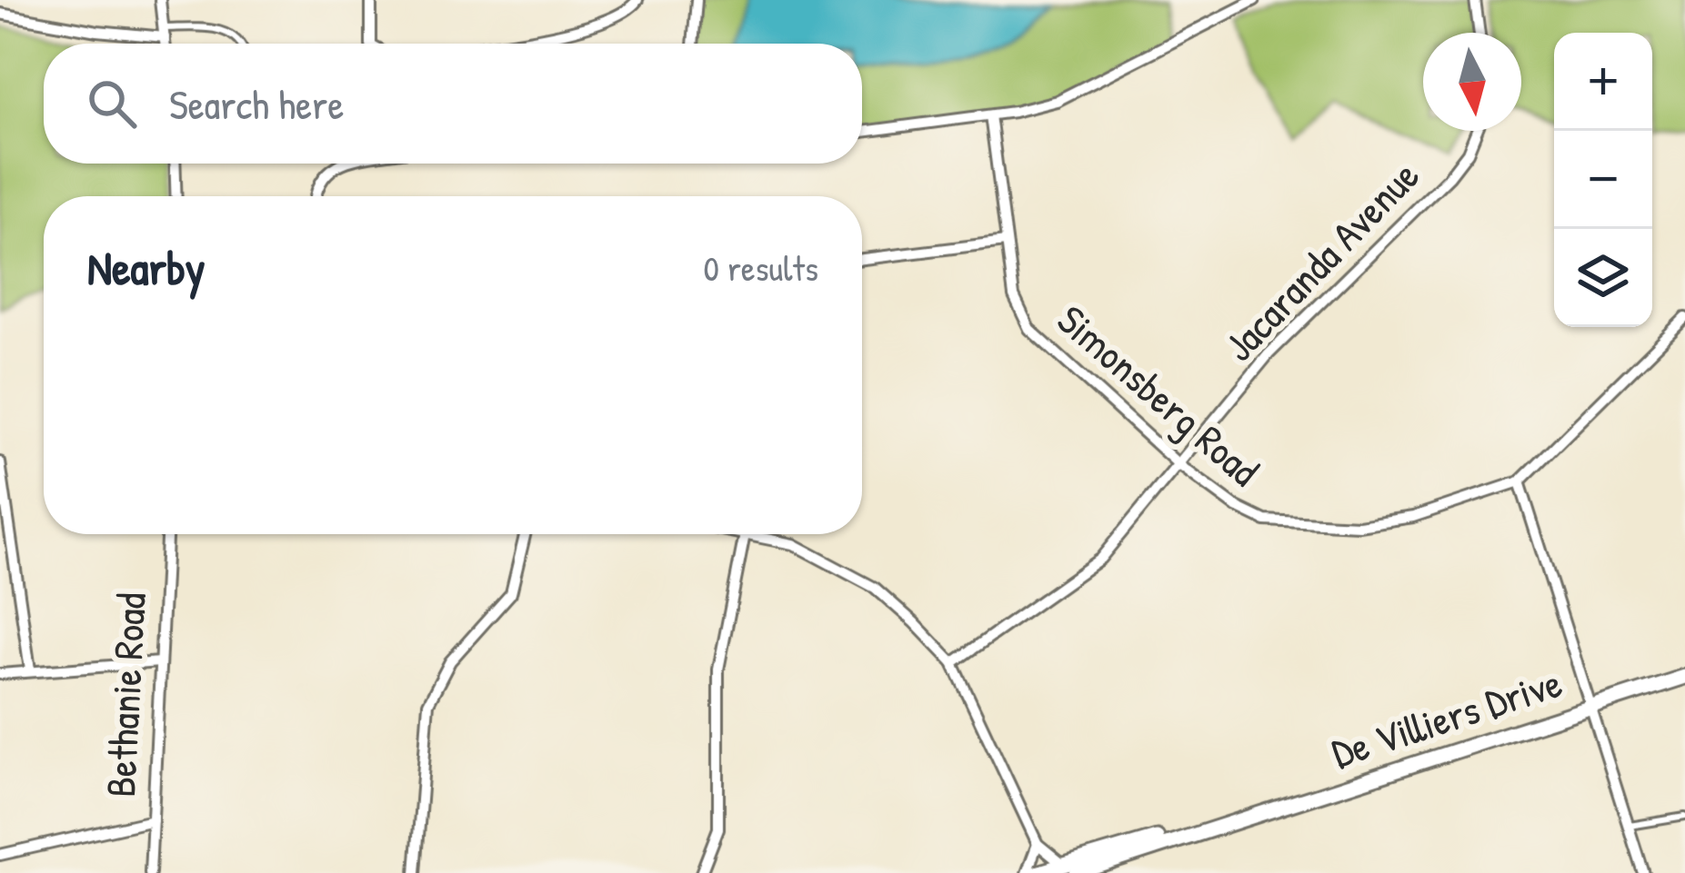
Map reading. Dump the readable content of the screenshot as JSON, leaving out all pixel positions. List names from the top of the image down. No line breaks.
{"streets":{"street":["Jacaranda Avenue","Simonsberg Road","Bethanie Road","De Villiers Drive"]},"crossings":[["Jacaranda Avenue","Simonsberg Road"]],"north":"bottom","page":{"map_buttons":["+","−"],"search":"Search here","heading":["Nearby","0 results"]}}
